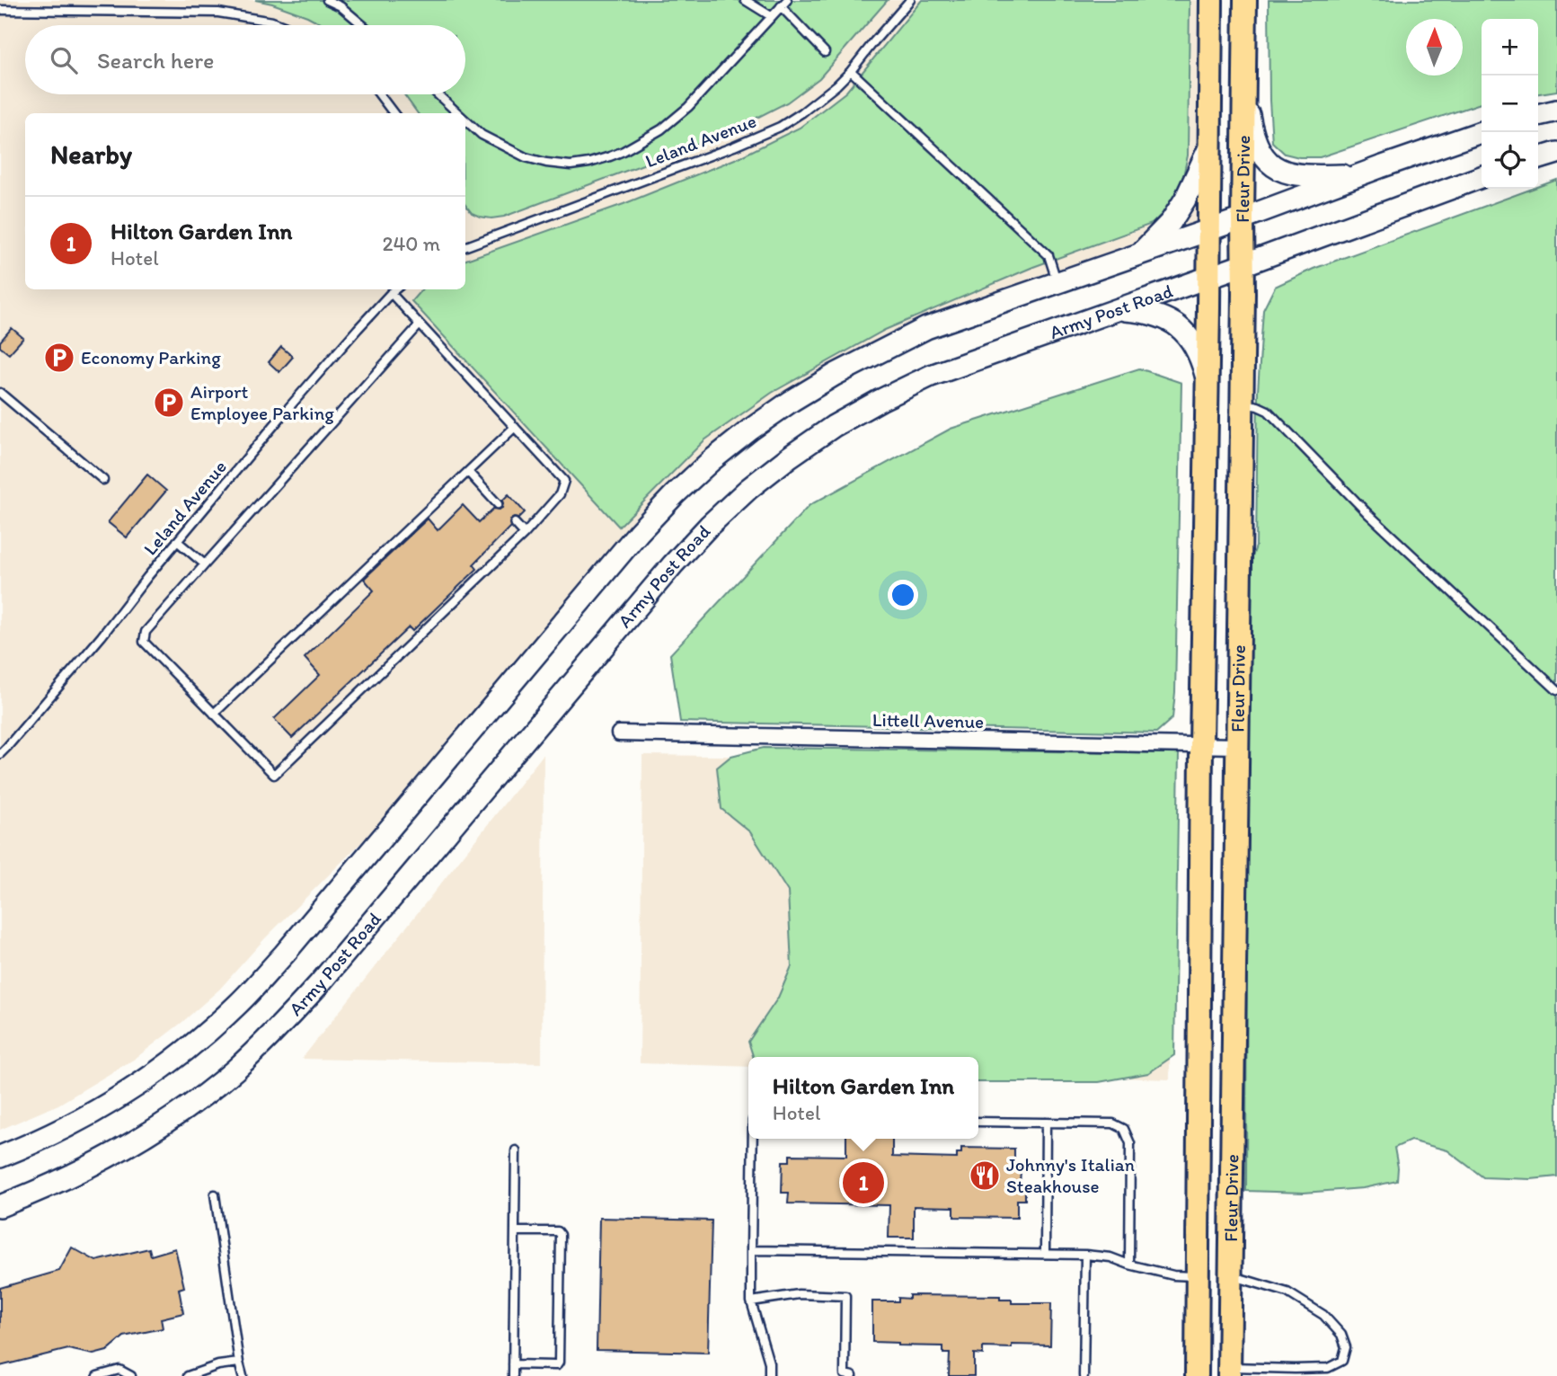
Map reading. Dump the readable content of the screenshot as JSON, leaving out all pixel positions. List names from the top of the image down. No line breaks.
{"streets":{"main road":["Fleur Drive","Army Post Road"],"street":["Littell Avenue"],"lane":["Leland Avenue"]},"crossings":[["Fleur Drive","Army Post Road"],["Fleur Drive","Littell Avenue"]],"places":{"parking":["Economy Parking","Airport Employee Parking"],"restaurant":["Johnny's Italian Steakhouse"]},"north":"top","page":{"map_buttons":["+","−"],"search":"Search here","heading":"Nearby","list":[{"mark":"1","name":"Hilton Garden Inn","note":"Hotel","value":"240 m"}],"popup":["Hilton Garden Inn","Hotel"],"pins":"1"}}
